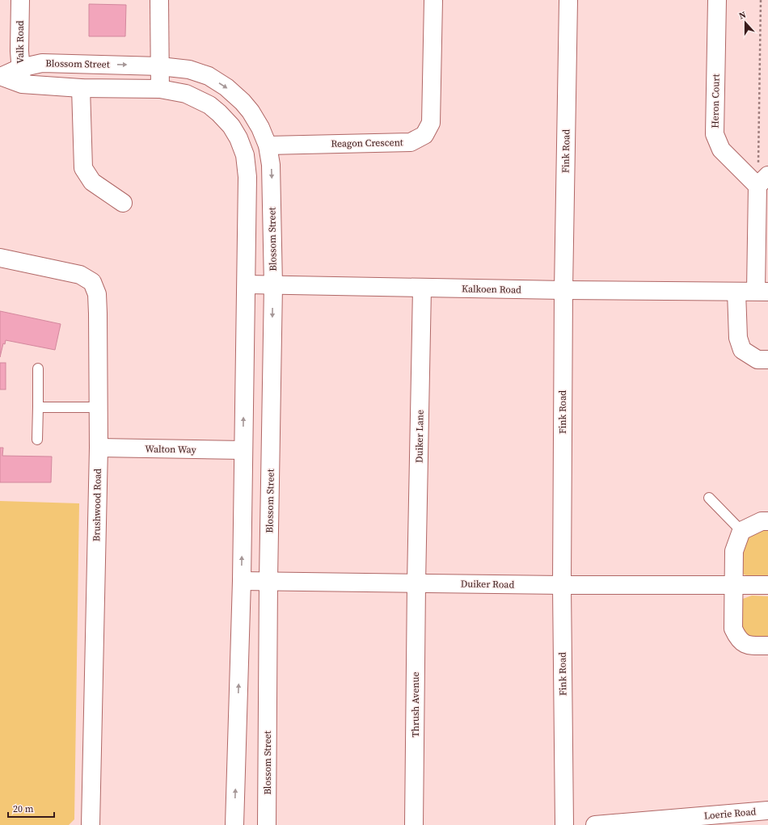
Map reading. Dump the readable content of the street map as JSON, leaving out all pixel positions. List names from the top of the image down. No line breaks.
{"streets":{"street":["Valk Road","Blossom Street","Heron Court","Reagon Crescent","Fink Road","Kalkoen Road","Duiker Lane","Walton Way","Brushwood Road","Duiker Road","Thrush Avenue","Loerie Road"]},"crossings":[["Valk Road","Blossom Street"],["Blossom Street","Reagon Crescent"],["Blossom Street","Kalkoen Road"],["Blossom Street","Walton Way"],["Blossom Street","Duiker Road"],["Fink Road","Kalkoen Road"],["Fink Road","Duiker Road"],["Kalkoen Road","Duiker Lane"],["Duiker Lane","Duiker Road"],["Duiker Lane","Thrush Avenue"],["Walton Way","Brushwood Road"],["Duiker Road","Thrush Avenue"]],"scale_bar":"20 m","north":"top"}
